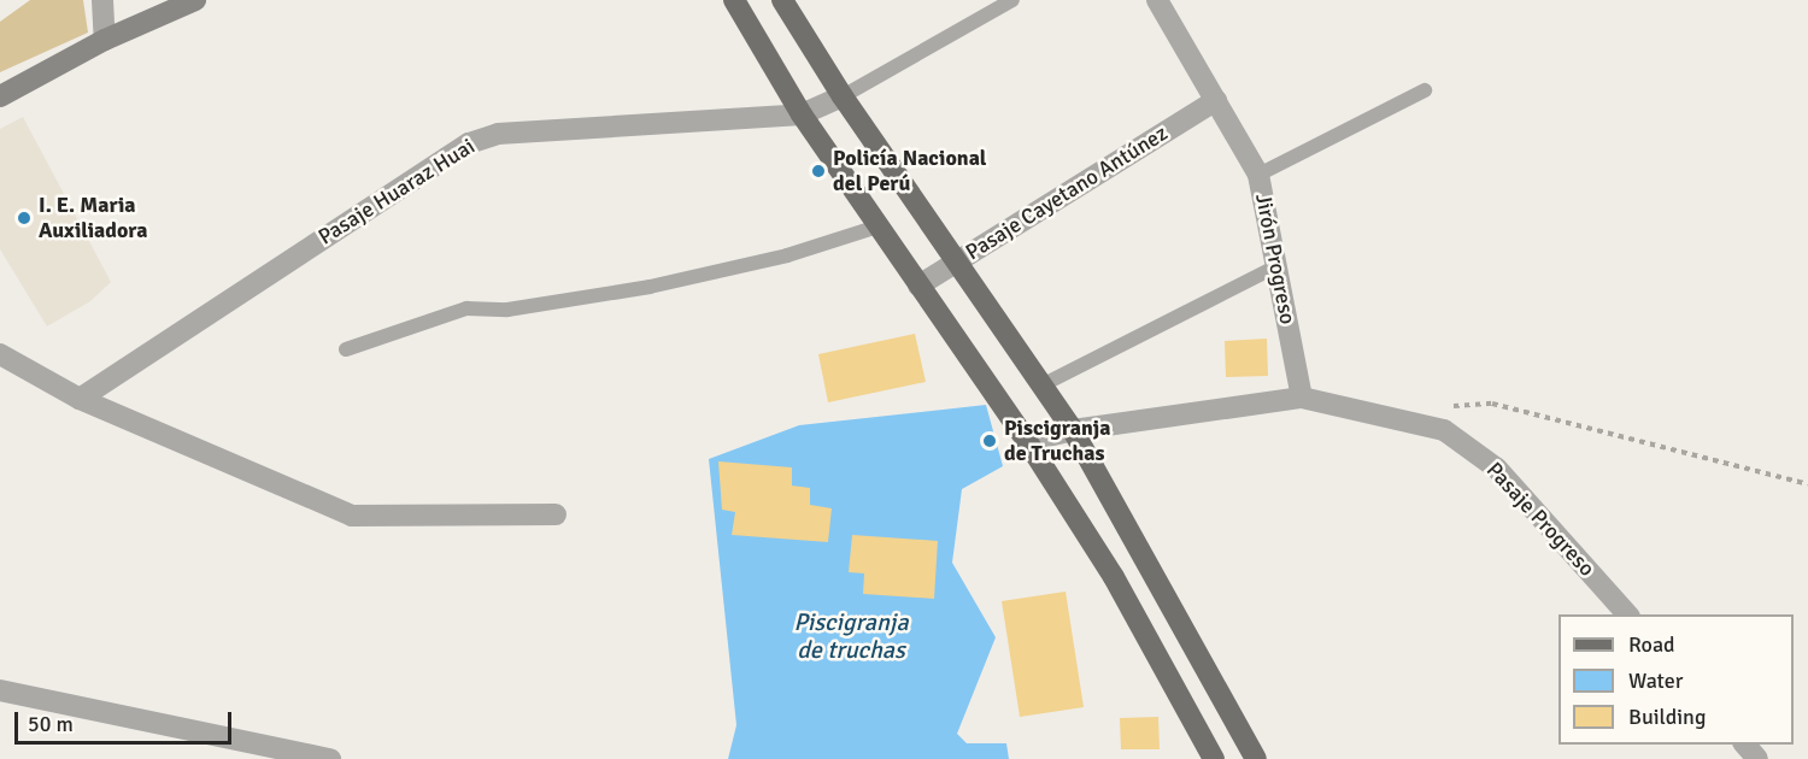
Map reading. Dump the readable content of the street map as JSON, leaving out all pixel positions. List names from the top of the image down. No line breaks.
{"streets":{"street":["Pasaje Huaraz Huai","Pasaje Cayetano Antúnez","Jirón Progreso","Pasaje Progreso"]},"crossings":[["Pasaje Cayetano Antúnez","Jirón Progreso"],["Jirón Progreso","Pasaje Progreso"]],"water":["Piscigranja de truchas"],"places":["Policía Nacional del Perú","I. E. Maria Auxiliadora","Piscigranja de Truchas"],"legend":["Road","Water","Building"],"scale_bar":"50 m"}
